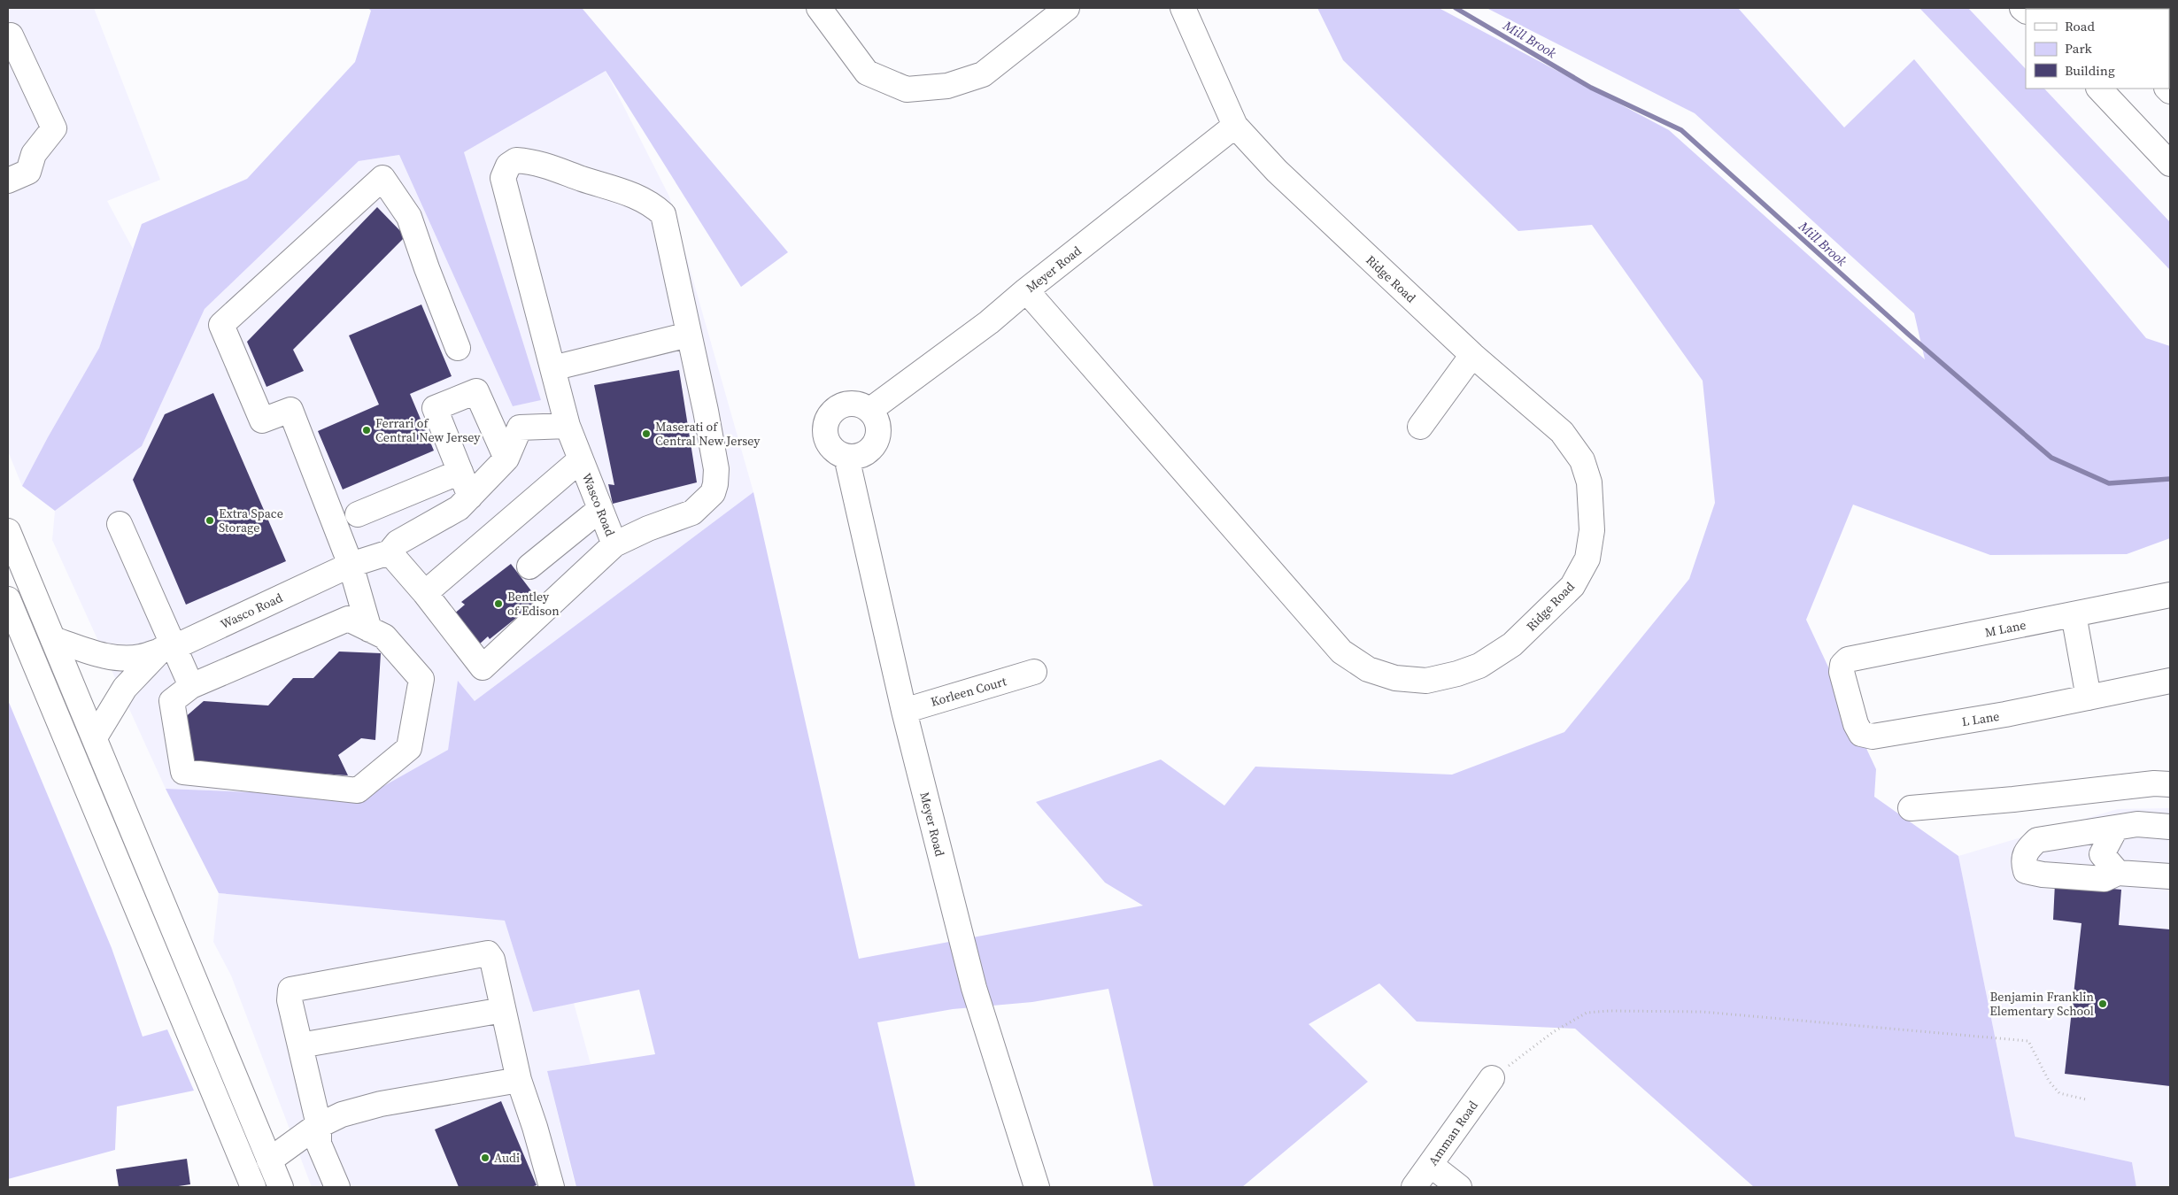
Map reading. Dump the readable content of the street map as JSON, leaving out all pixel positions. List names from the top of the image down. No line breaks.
{"streets":{"main road":["Meyer Road","Ridge Road","Wasco Road","M Lane","Korleen Court","L Lane","Amman Road"]},"crossings":[["Meyer Road","Ridge Road"],["Meyer Road","Korleen Court"],["M Lane","L Lane"]],"water":["Mill Brook"],"places":["Ferrari of Central New Jersey","Maserati of Central New Jersey","Extra Space Storage","Bentley of Edison","Benjamin Franklin Elementary School","Audi"],"legend":["Road","Park","Building"]}
